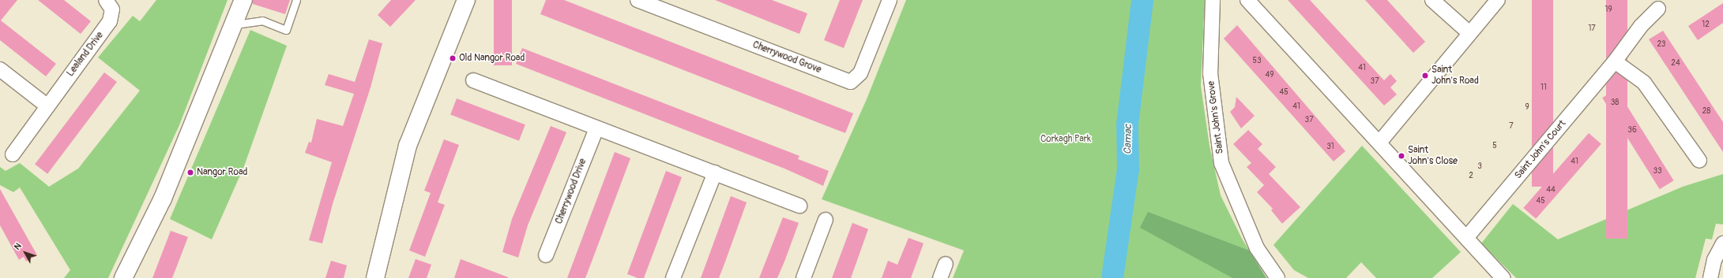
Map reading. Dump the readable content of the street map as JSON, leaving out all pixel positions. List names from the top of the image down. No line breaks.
{"streets":{"street":["Lealand Drive","Cherrywood Grove","Saint John's Grove","Saint John's Court","Cherrywood Drive"]},"water":["Camac"],"parks":["Corkagh Park"],"places":["Old Nangor Road","Saint John's Road","Saint John's Close","Nangor Road"],"house_numbers":["19","12","17","23","53","24","41","49","37","11","45","38","41","9","28","37","7","36","5","31","41","3","33","2","44","45"],"north":"top left"}
